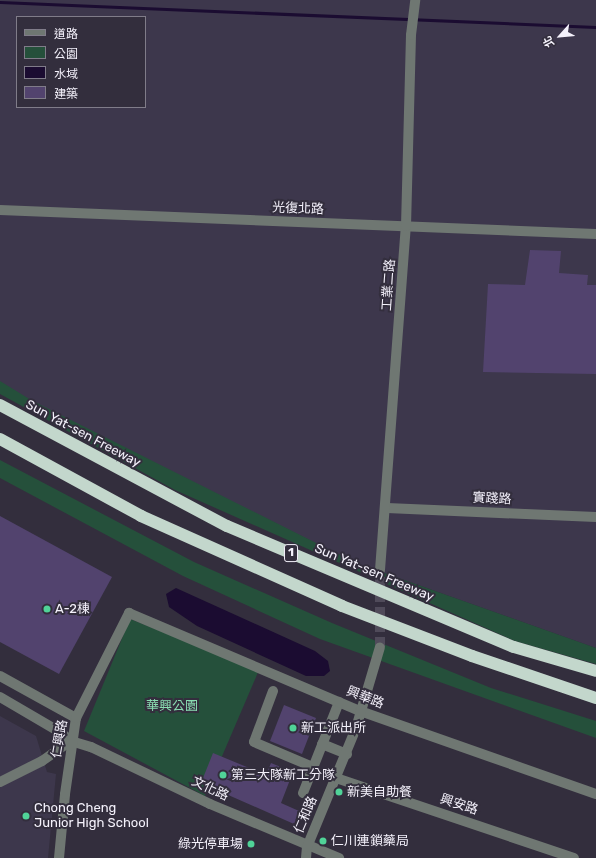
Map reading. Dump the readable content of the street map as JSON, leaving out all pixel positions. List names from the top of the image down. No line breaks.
{"streets":{"highway":["Sun Yat-sen Freeway","1"],"street":["光復北路","工業二路","實踐路","興華路","仁興路","文化路","興安路","仁和路"]},"crossings":[["光復北路","工業二路"],["工業二路","實踐路"],["興華路","仁興路"],["興華路","仁和路"],["仁興路","文化路"],["文化路","仁和路"],["興安路","仁和路"]],"parks":["華興公園"],"places":["A-2棟","新工派出所","第三大隊新工分隊","新美自助餐","Chong Cheng Junior High School","仁川連鎖藥局","綠光停車場"],"legend":["道路","公園","水域","建築"],"north":"bottom left"}
